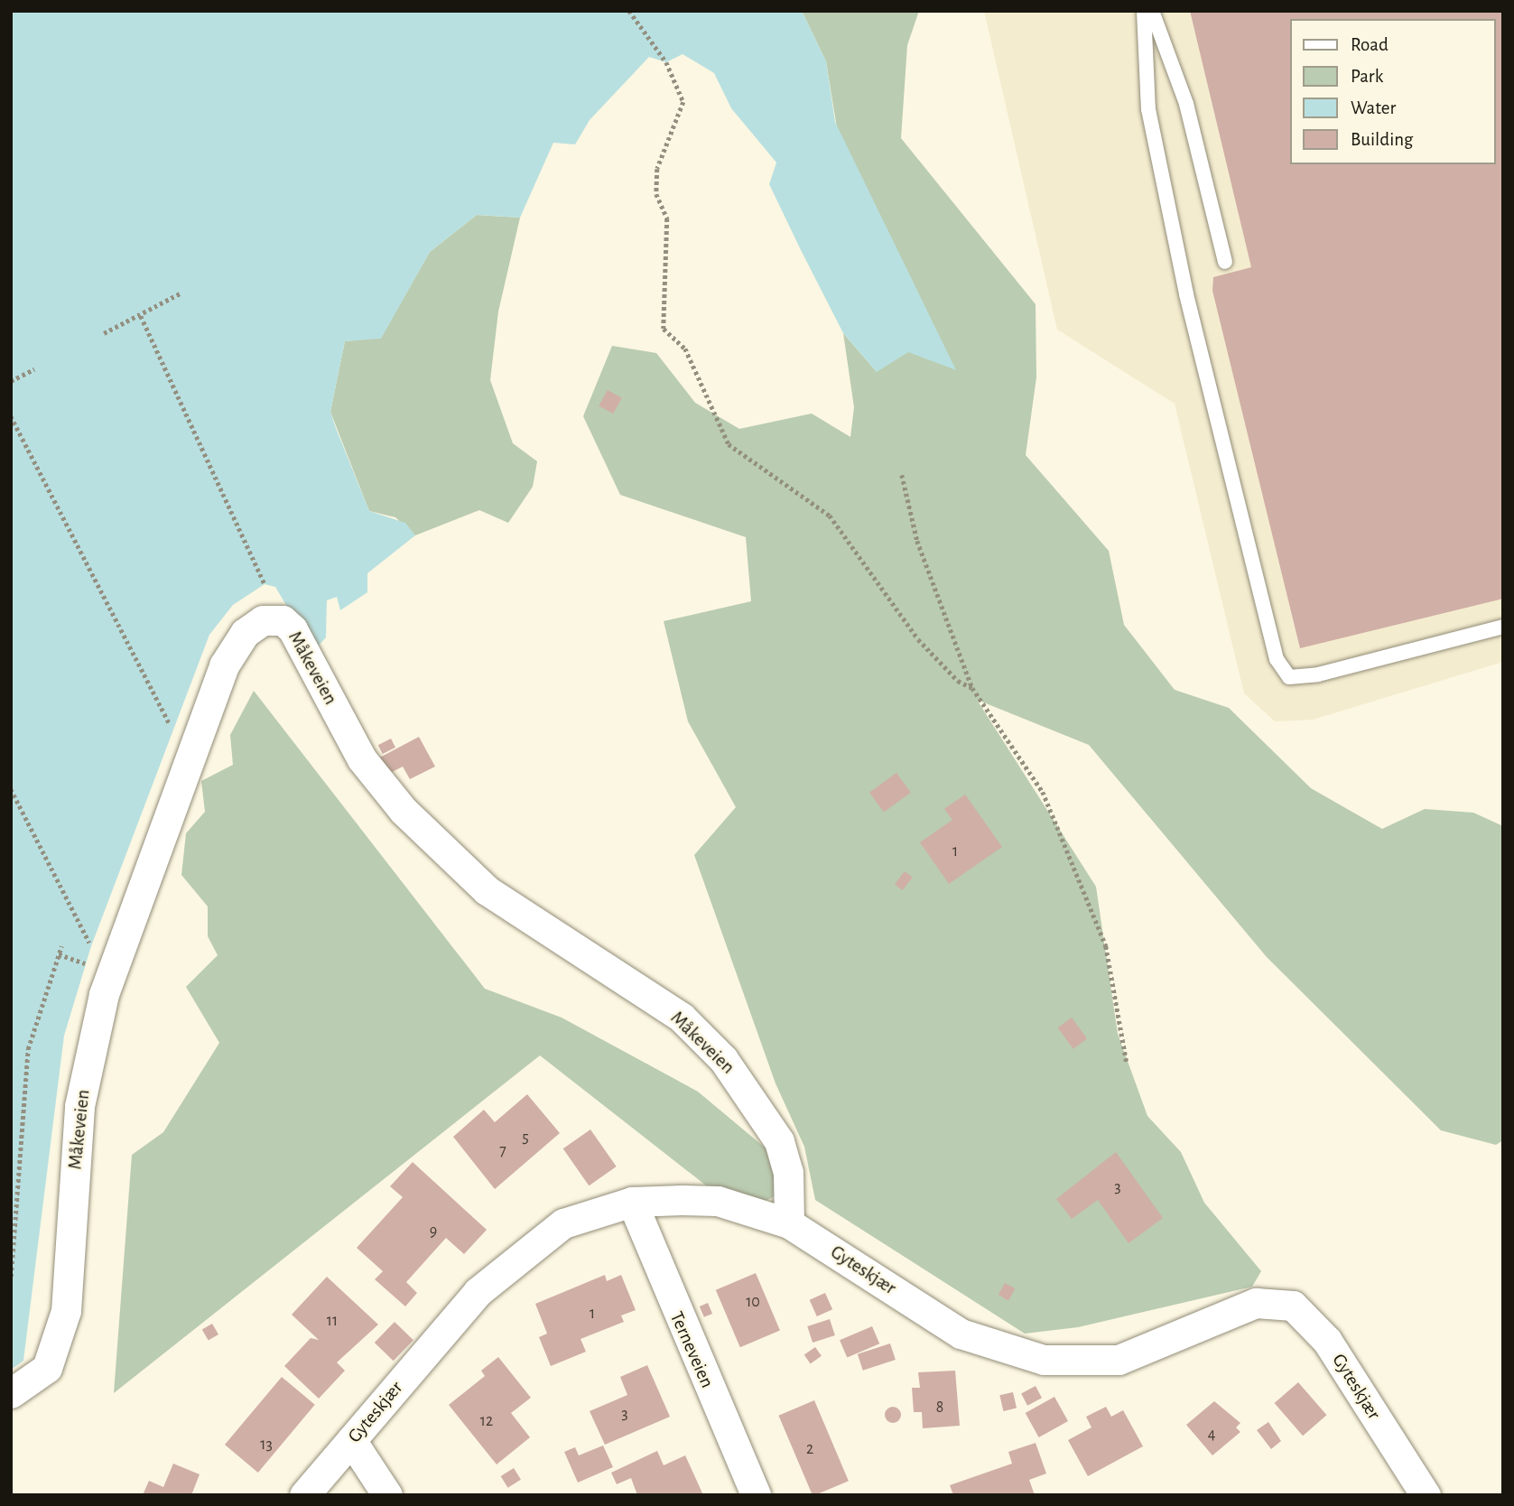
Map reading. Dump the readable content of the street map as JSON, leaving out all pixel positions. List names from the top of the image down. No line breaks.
{"streets":{"street":["Måkeveien","Gyteskjær","Terneveien"]},"crossings":[["Måkeveien","Gyteskjær"],["Gyteskjær","Terneveien"]],"house_numbers":["1","5","7","3","9","10","1","11","8","3","12","4","13","2"],"legend":["Road","Park","Water","Building"]}
